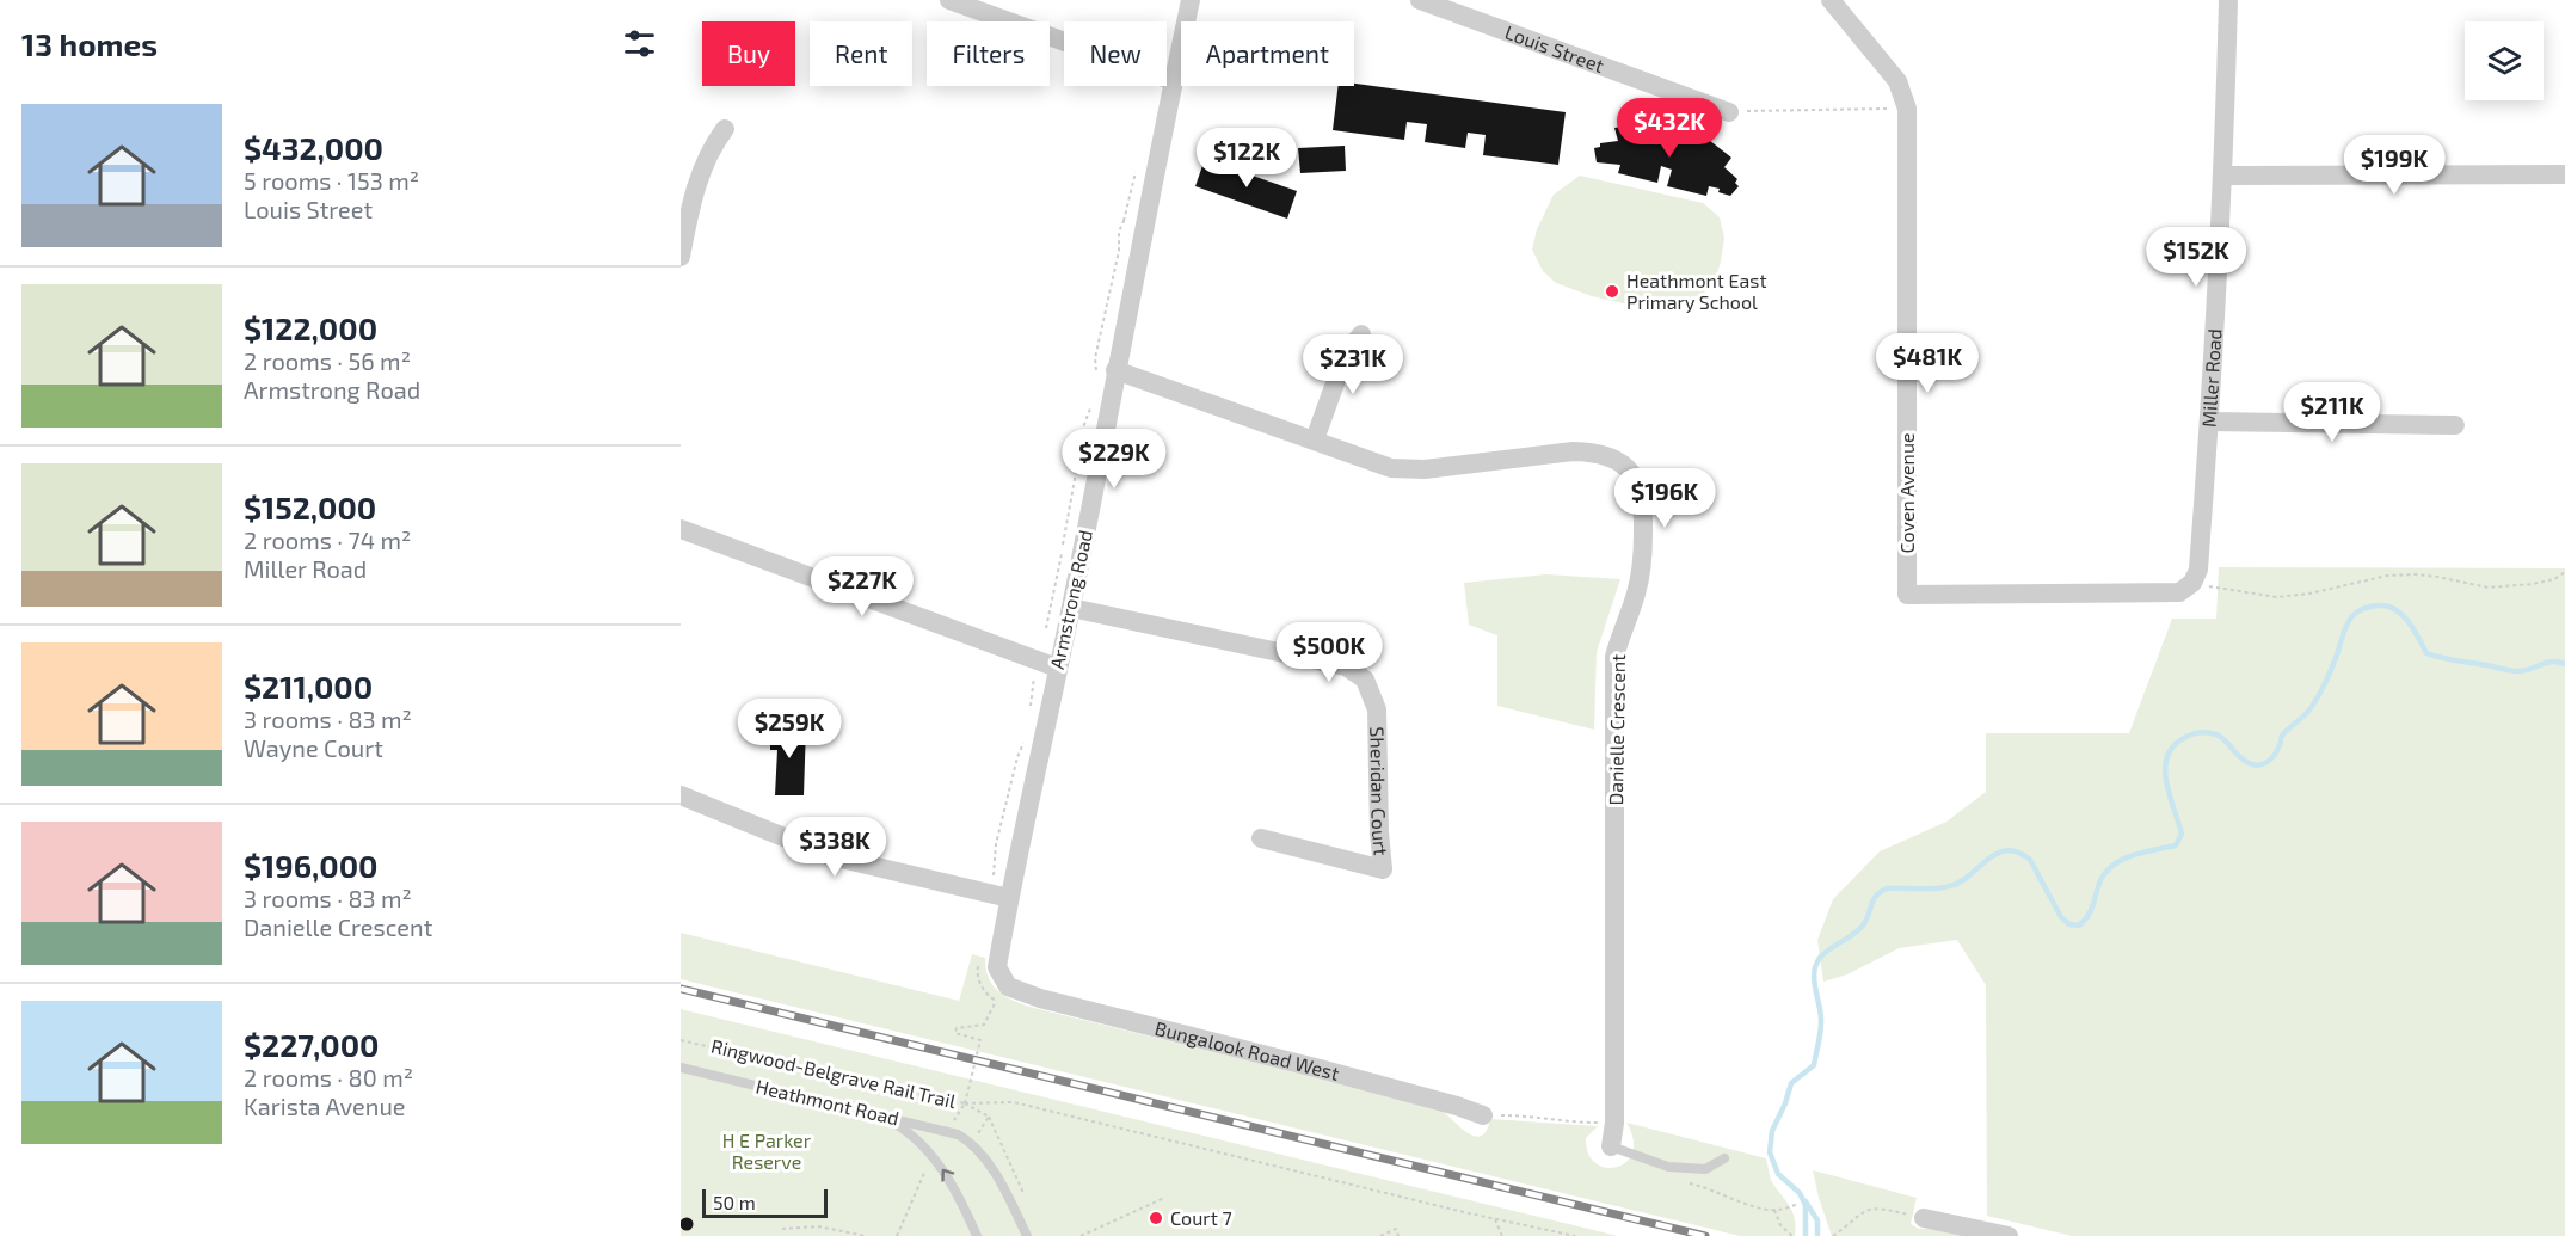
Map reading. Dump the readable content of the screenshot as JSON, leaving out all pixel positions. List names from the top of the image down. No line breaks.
{"streets":{"street":["Louis Street","Miller Road","Coven Avenue","Armstrong Road","Danielle Crescent","Sheridan Court","Bungalook Road West"],"lane":["Heathmont Road"],"path":["Ringwood-Belgrave Rail Trail"]},"crossings":[["Miller Road","Coven Avenue"],["Armstrong Road","Danielle Crescent"],["Armstrong Road","Sheridan Court"],["Armstrong Road","Bungalook Road West"],["Ringwood-Belgrave Rail Trail","Heathmont Road"]],"parks":["H E Parker Reserve"],"places":["Heathmont East Primary School","Court 7"],"scale_bar":"50 m","page":{"heading":"13 homes","chip":["Buy","Rent","Filters","New","Apartment"],"list":[{"name":"$432,000","note":"5 rooms · 153 m² · Louis Street"},{"name":"$122,000","note":"2 rooms · 56 m² · Armstrong Road"},{"name":"$152,000","note":"2 rooms · 74 m² · Miller Road"},{"name":"$211,000","note":"3 rooms · 83 m² · Wayne Court"},{"name":"$196,000","note":"3 rooms · 83 m² · Danielle Crescent"},{"name":"$227,000","note":"2 rooms · 80 m² · Karista Avenue"}],"price":["$432K","$122K","$199K","$152K","$481K","$231K","$211K","$229K","$196K","$227K","$500K","$259K","$338K"],"scale":"50 m"}}
